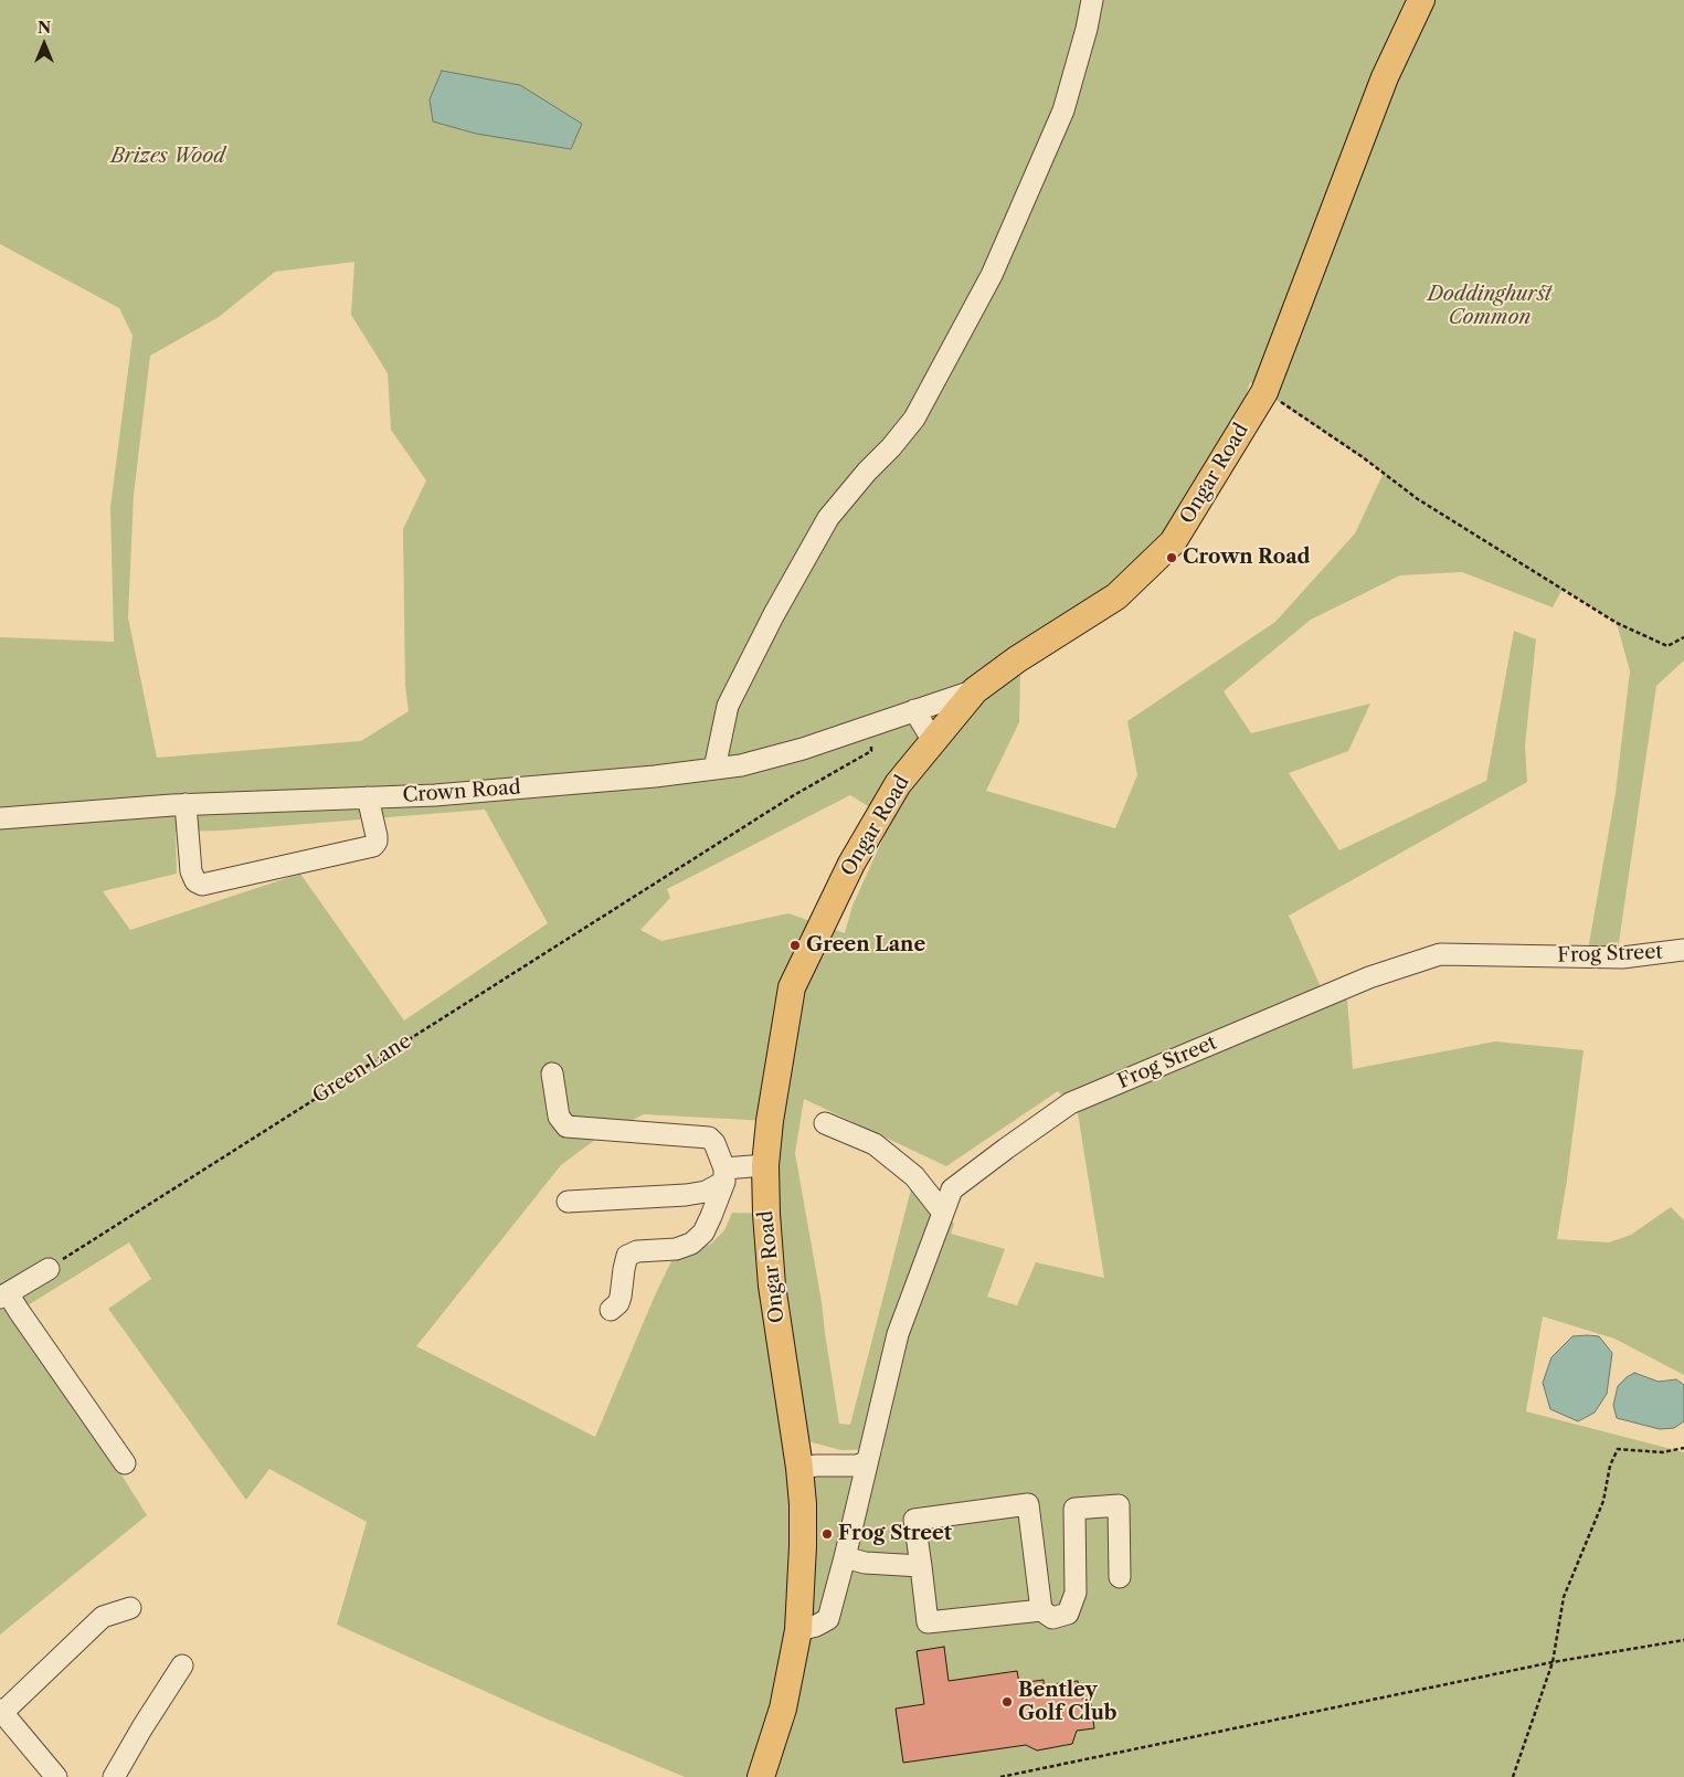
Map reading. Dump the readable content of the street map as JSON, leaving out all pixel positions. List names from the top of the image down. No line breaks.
{"streets":{"main road":["Ongar Road"],"street":["Crown Road","Frog Street"],"path":["Green Lane"]},"crossings":[["Ongar Road","Crown Road"],["Ongar Road","Frog Street"],["Crown Road","Green Lane"]],"parks":["Brizes Wood","Doddinghurst Common"],"places":["Crown Road","Green Lane","Frog Street","Bentley Golf Club"],"north":"top"}
